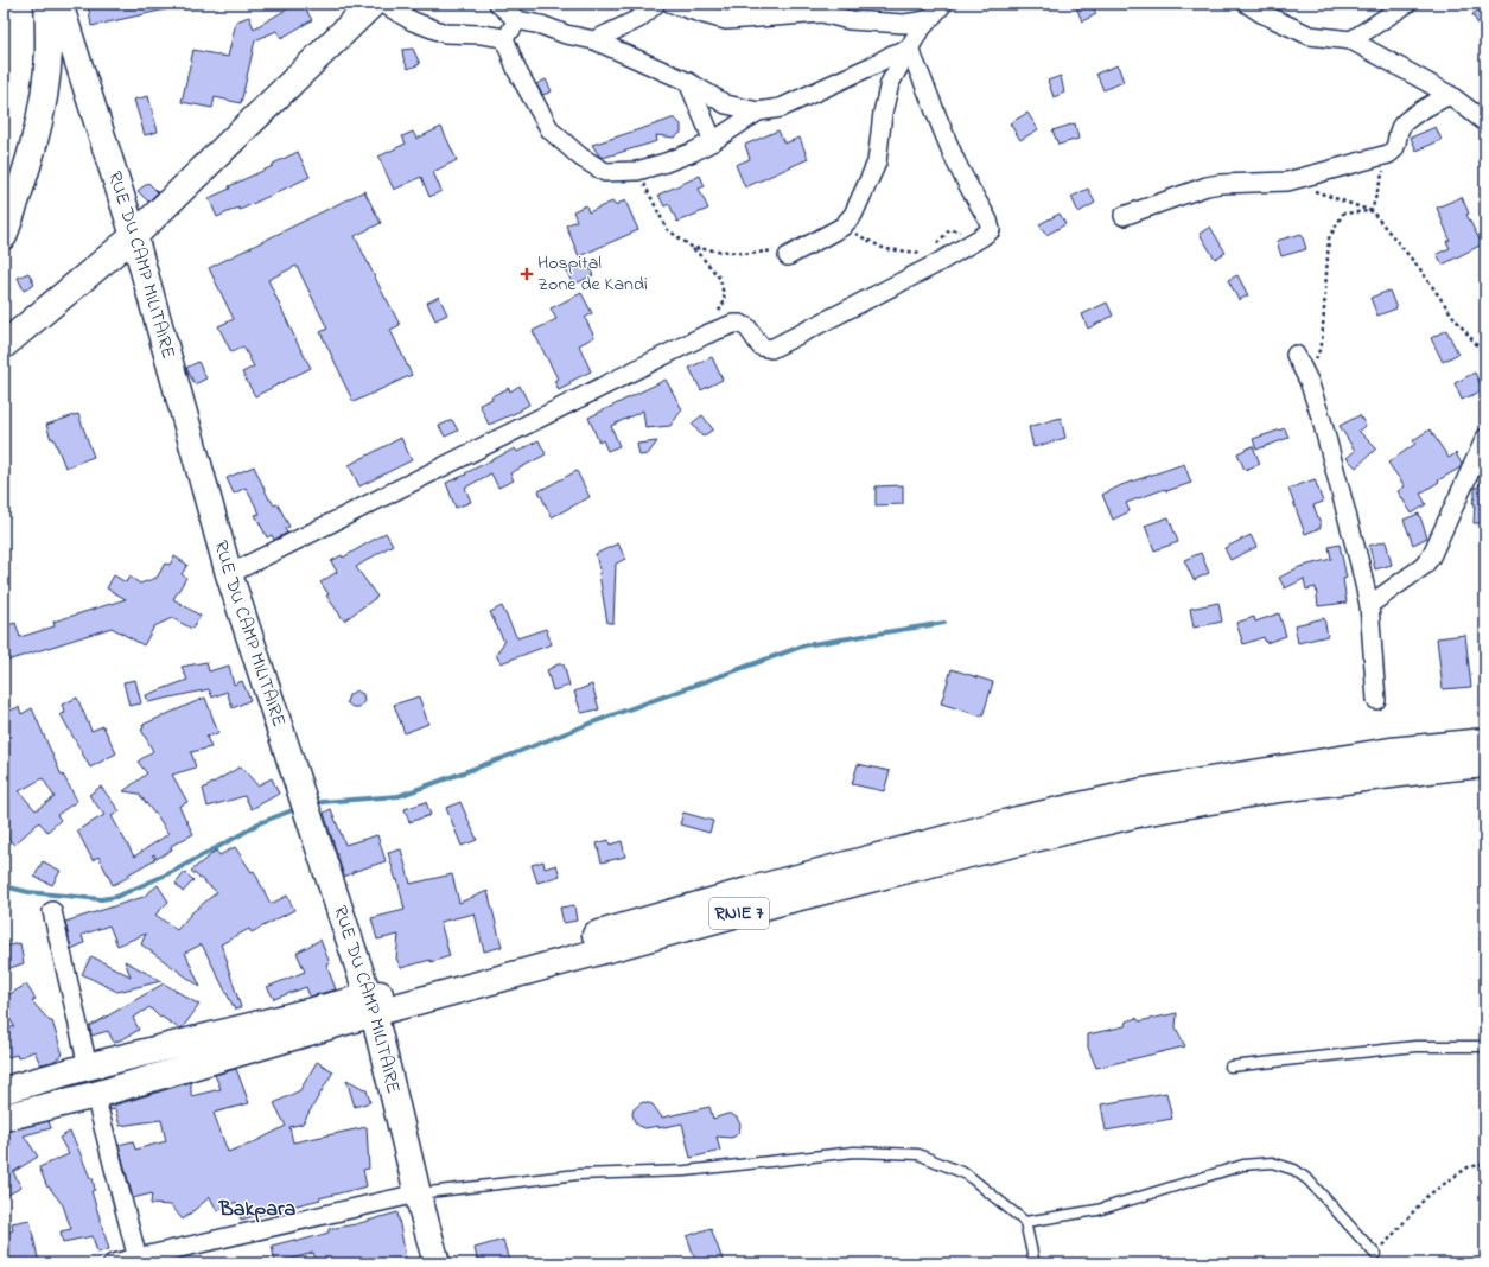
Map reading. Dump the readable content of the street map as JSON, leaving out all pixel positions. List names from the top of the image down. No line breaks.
{"streets":{"main road":["RUE DU CAMP MILITAIRE","RNIE 7"]},"crossings":[["RUE DU CAMP MILITAIRE","RNIE 7"]],"districts":["Bakpara"],"places":{"health":["Hospital Zone de Kandi"]}}
